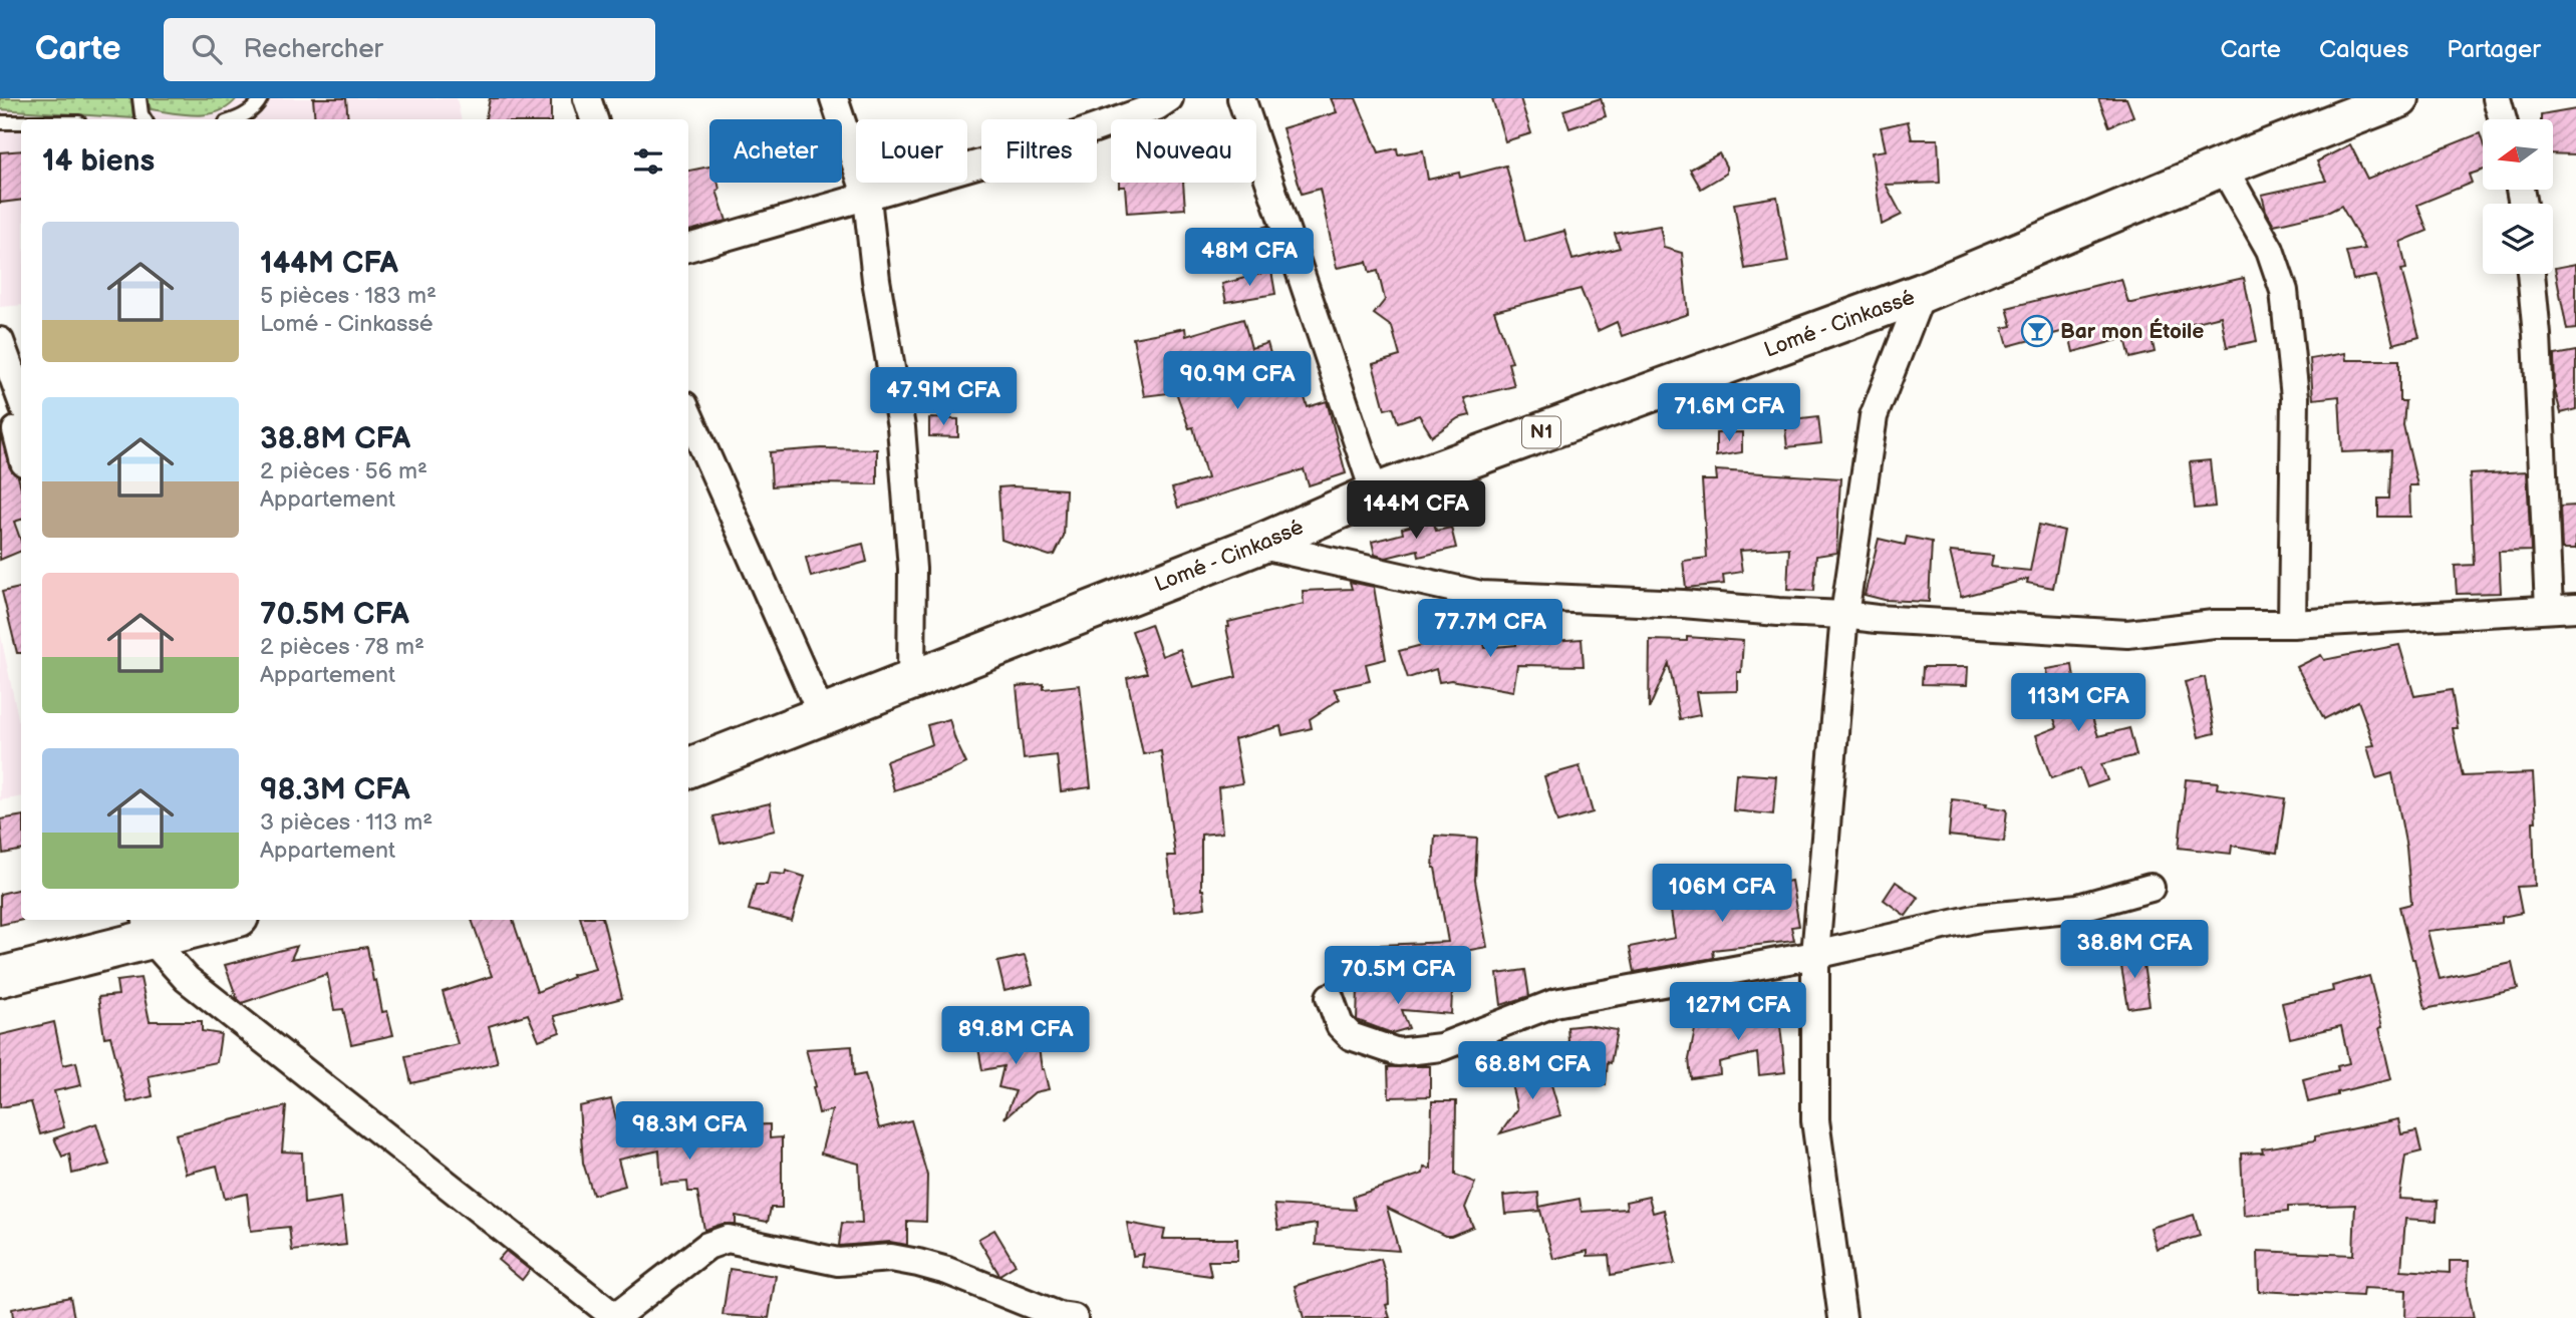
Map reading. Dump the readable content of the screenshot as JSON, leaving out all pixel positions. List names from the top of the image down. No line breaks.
{"streets":{"highway":["Lomé - Cinkassé","N1"]},"places":{"bar":["Bar mon Étoile"]},"north":"left","page":{"header":"Carte","search":"Rechercher","nav":["Carte","Calques","Partager"],"chip":["Acheter","Louer","Filtres","Nouveau"],"heading":"14 biens","list":[{"name":"144M CFA","note":"5 pièces · 183 m² · Lomé - Cinkassé"},{"name":"38.8M CFA","note":"2 pièces · 56 m² · Appartement"},{"name":"70.5M CFA","note":"2 pièces · 78 m² · Appartement"},{"name":"98.3M CFA","note":"3 pièces · 113 m² · Appartement"}],"price":["48M CFA","90.9M CFA","47.9M CFA","71.6M CFA","144M CFA","77.7M CFA","113M CFA","106M CFA","38.8M CFA","70.5M CFA","127M CFA","89.8M CFA","68.8M CFA","98.3M CFA"]}}
